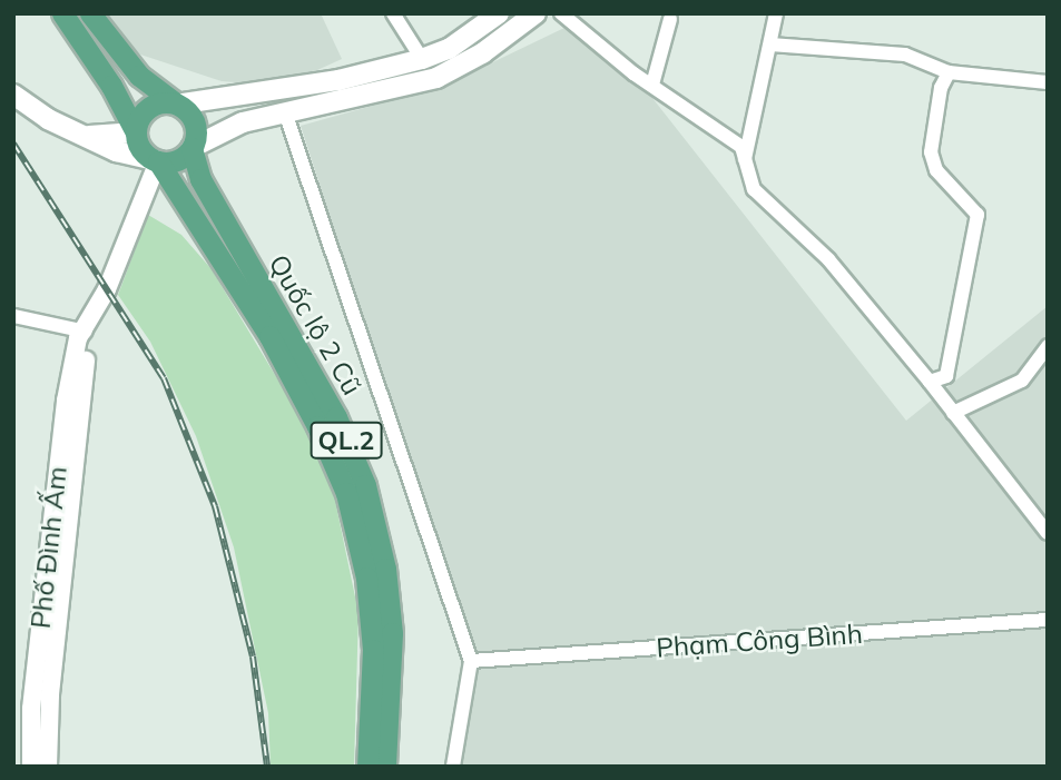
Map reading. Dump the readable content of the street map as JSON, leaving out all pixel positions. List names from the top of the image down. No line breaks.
{"streets":{"main road":["Quốc lộ 2 Cũ","QL.2"],"street":["Phố Đình Ấm","Phạm Công Bình"]},"crossings":[["Quốc lộ 2 Cũ","QL.2"],["Quốc lộ 2 Cũ","Phố Đình Ấm"],["QL.2","Phố Đình Ấm"]]}
